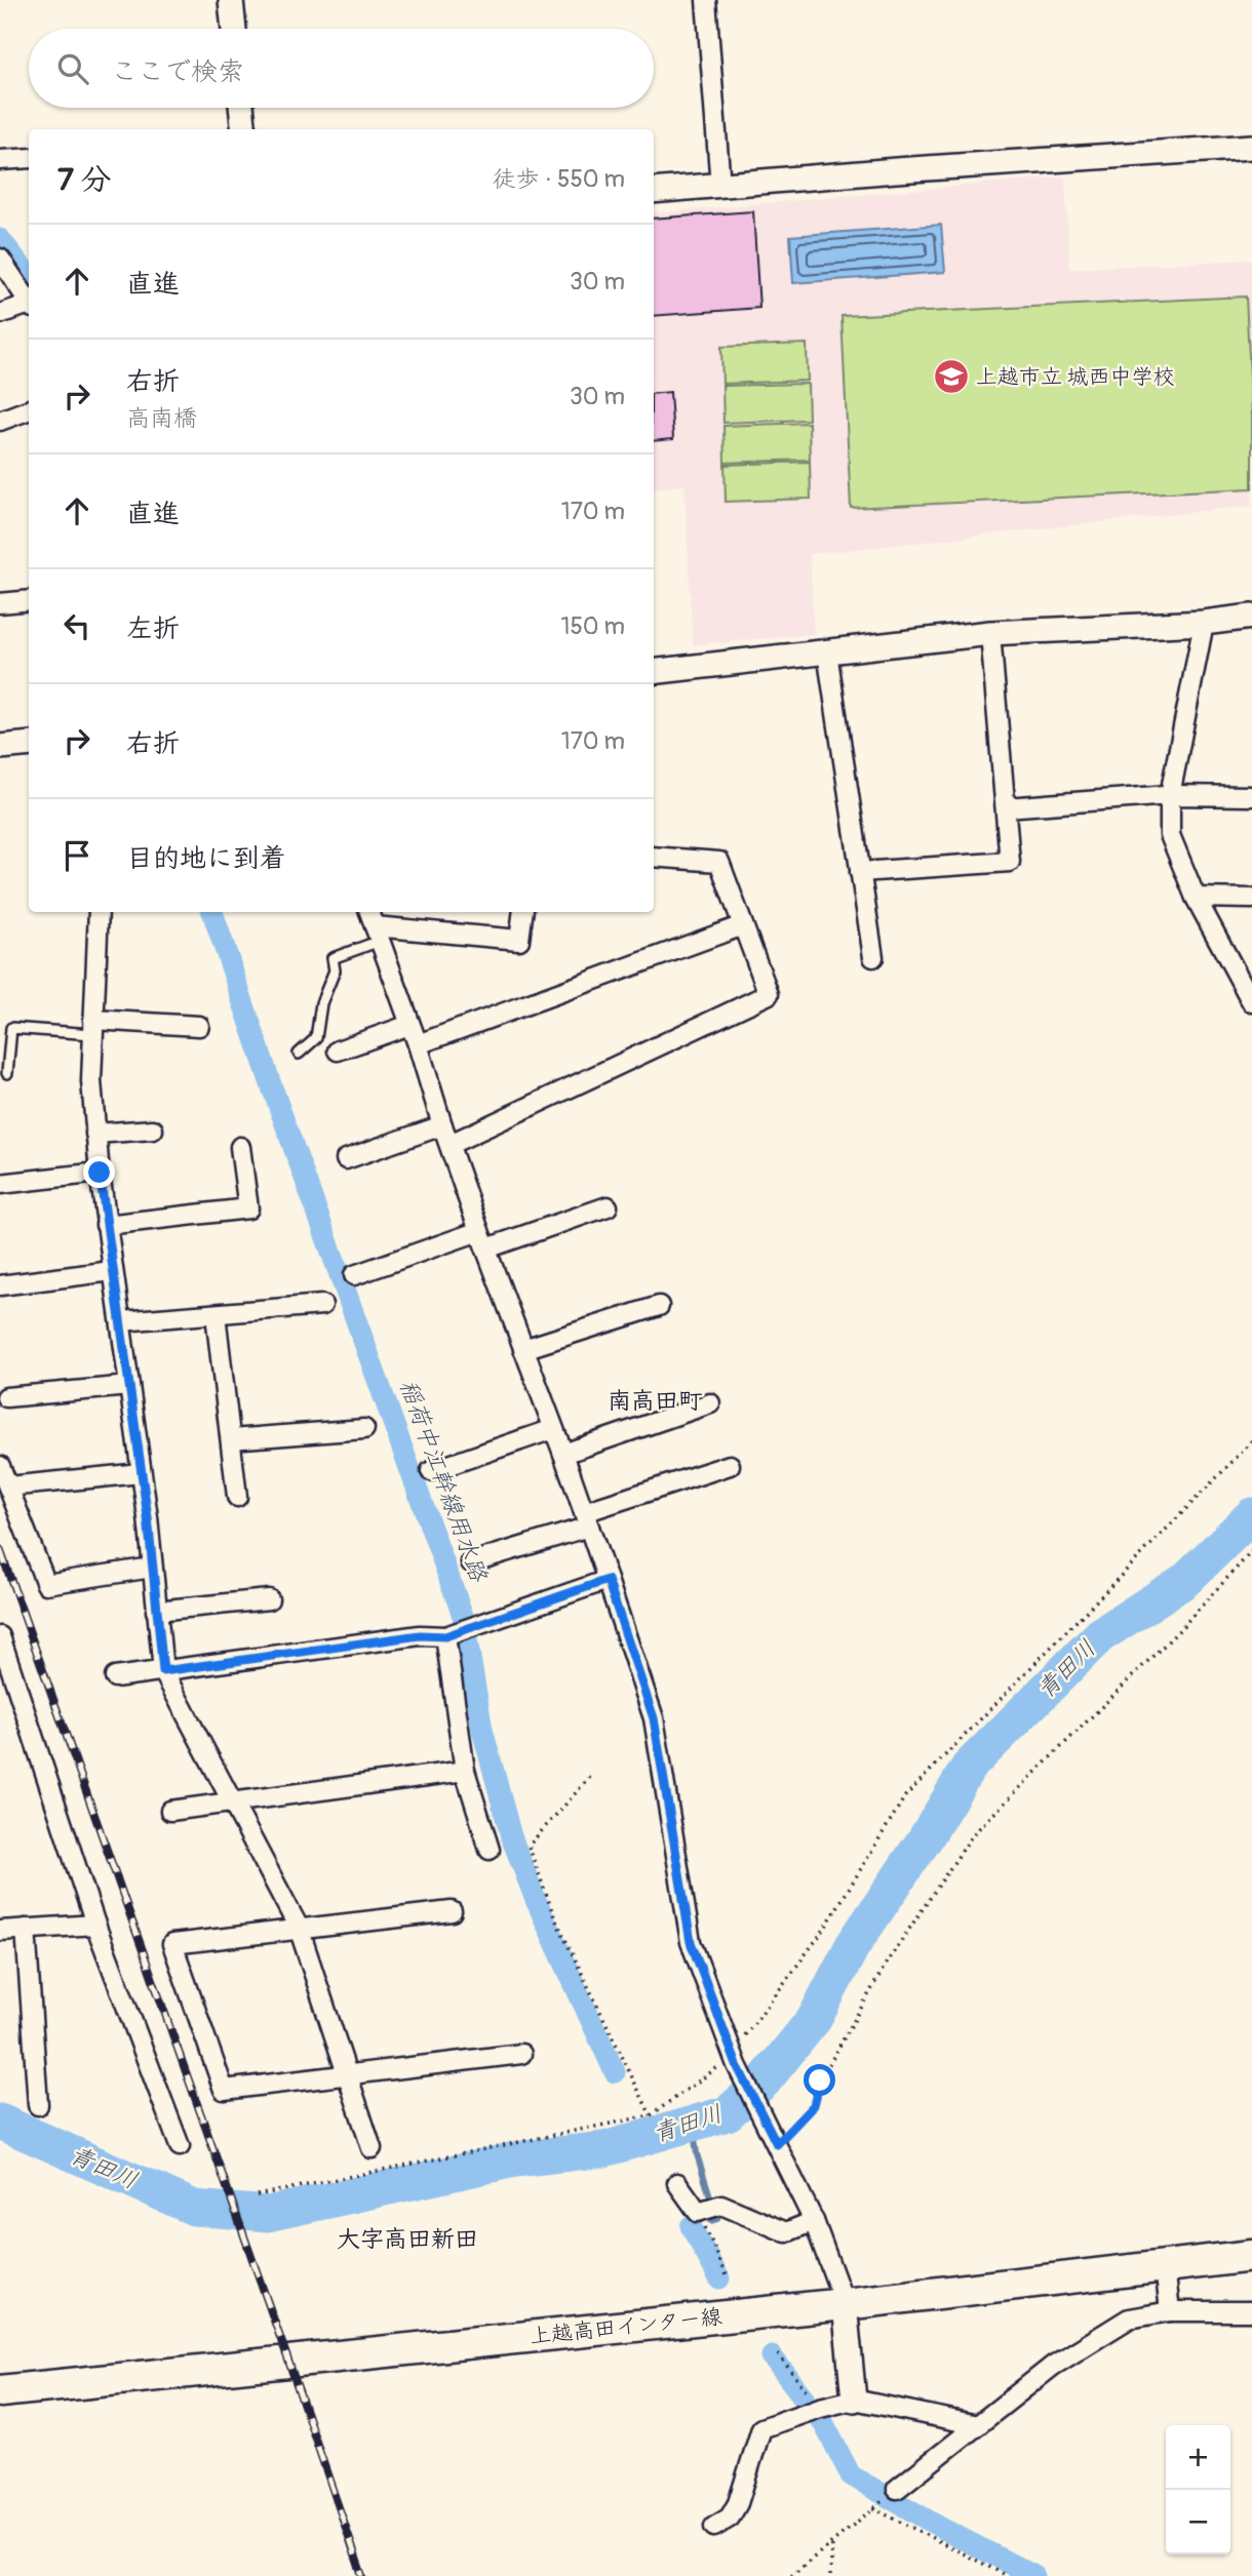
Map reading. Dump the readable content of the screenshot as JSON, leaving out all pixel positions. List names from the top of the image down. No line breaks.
{"streets":{"main road":["上越高田インター線"]},"districts":["南高田町","大字高田新田"],"water":["稲荷中江幹線用水路","青田川"],"places":{"school or university":["上越市立 城西中学校"]},"page":{"search":"ここで検索","heading":["7 分","徒歩 · 550 m"],"list":[["直進","30 m"],["右折","高南橋","30 m"],["直進","170 m"],["左折","150 m"],["右折","170 m"],"目的地に到着"],"map_buttons":["+","−"]}}
